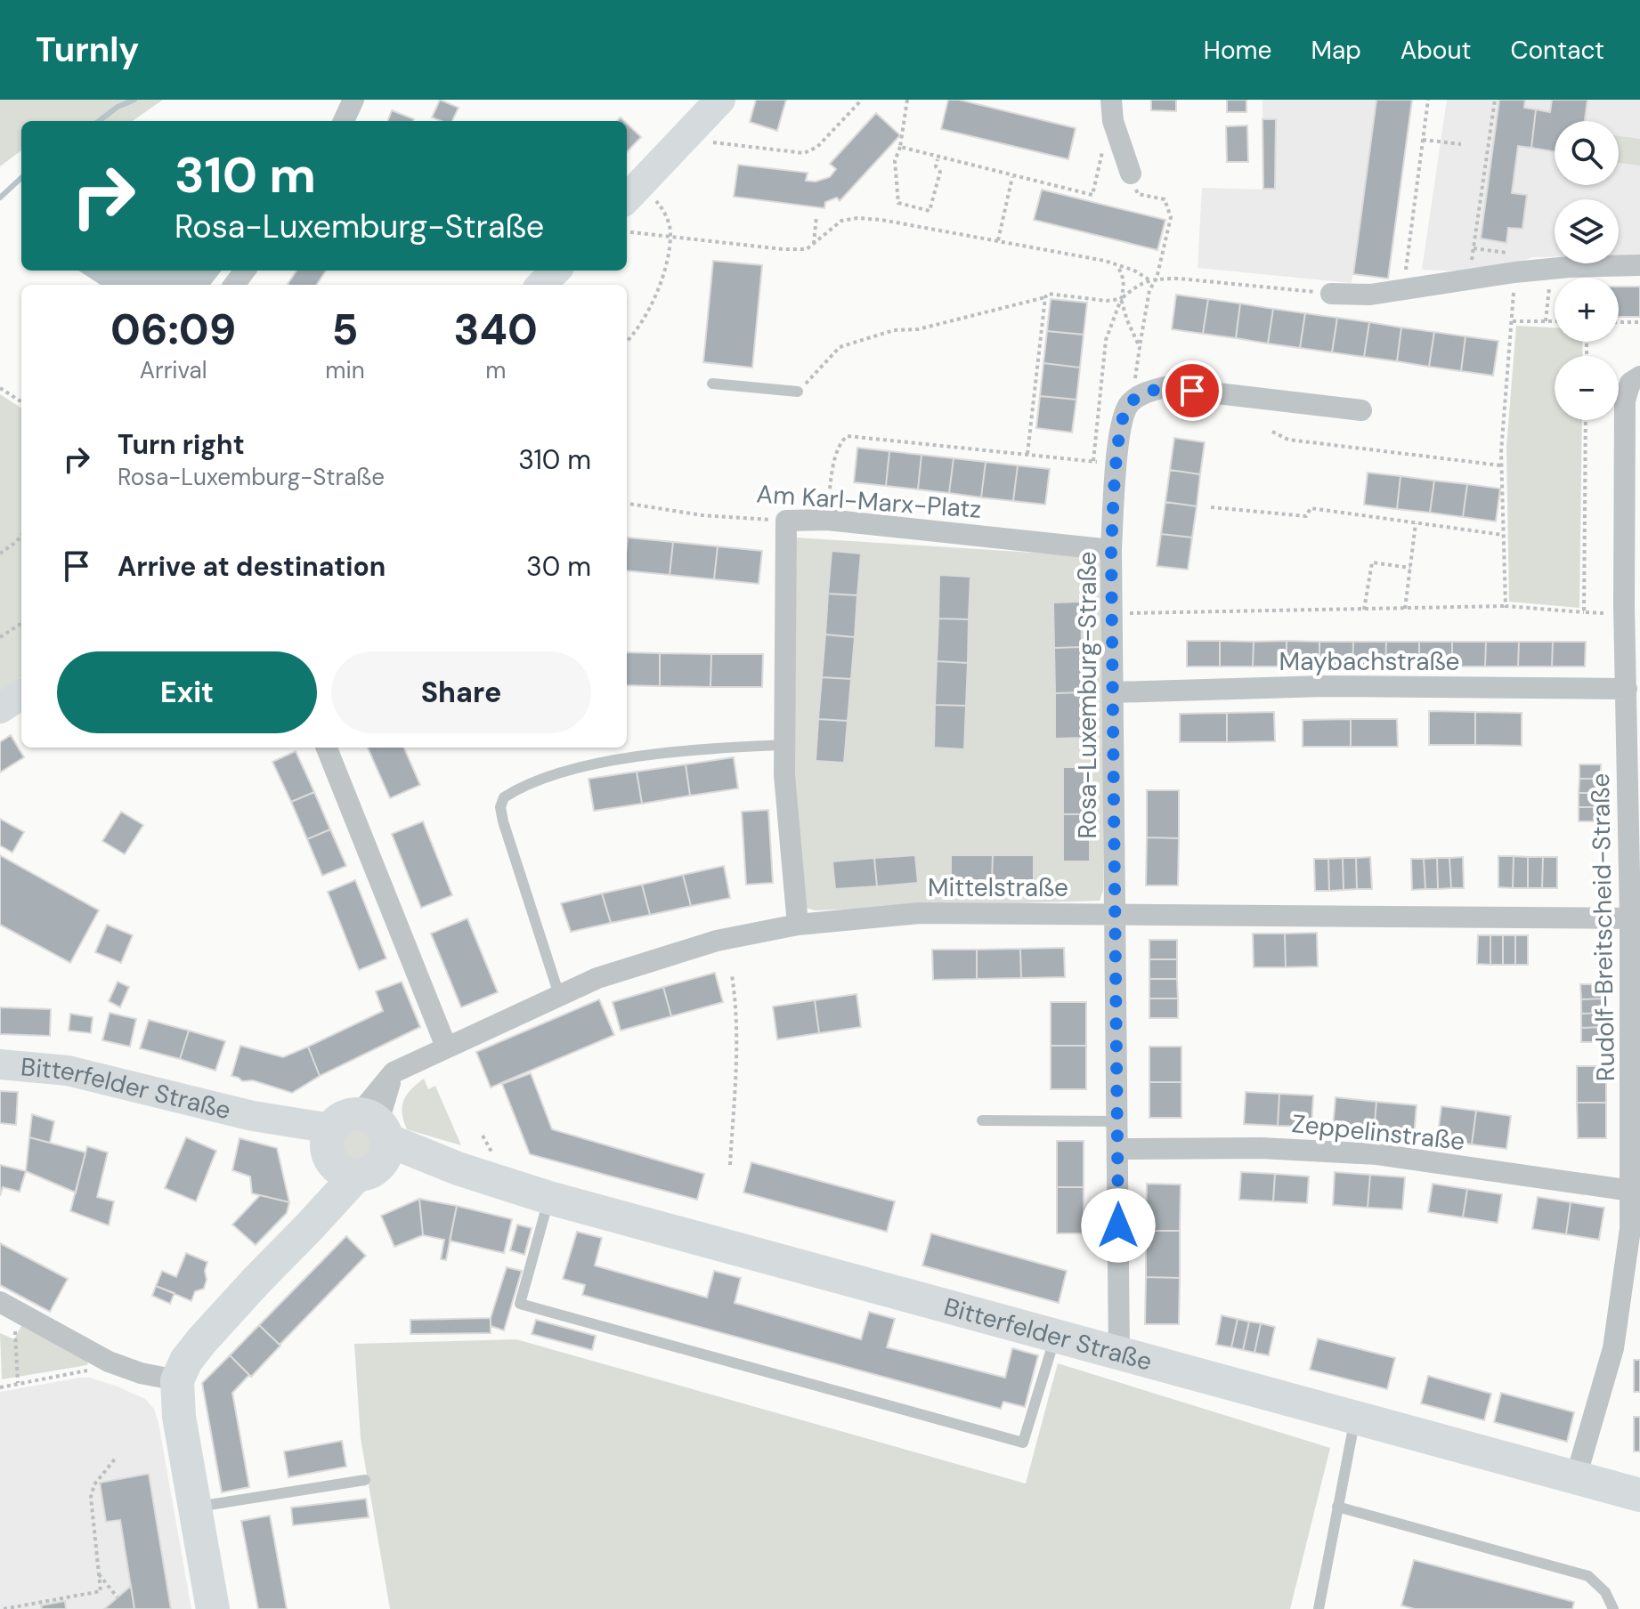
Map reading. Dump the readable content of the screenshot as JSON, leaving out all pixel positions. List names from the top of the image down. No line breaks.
{"streets":{"main road":["Bitterfelder Straße"],"street":["Am Karl-Marx-Platz","Maybachstraße","Rosa-Luxemburg-Straße","Mittelstraße","Rudolf-Breitscheid-Straße","Zeppelinstraße"]},"crossings":[["Am Karl-Marx-Platz","Rosa-Luxemburg-Straße"],["Maybachstraße","Rosa-Luxemburg-Straße"],["Maybachstraße","Rudolf-Breitscheid-Straße"],["Rosa-Luxemburg-Straße","Mittelstraße"],["Rosa-Luxemburg-Straße","Bitterfelder Straße"],["Rosa-Luxemburg-Straße","Zeppelinstraße"],["Mittelstraße","Rudolf-Breitscheid-Straße"],["Mittelstraße","Bitterfelder Straße"],["Rudolf-Breitscheid-Straße","Bitterfelder Straße"],["Rudolf-Breitscheid-Straße","Zeppelinstraße"]],"page":{"header":"Turnly","nav":["Home","Map","About","Contact"],"map_buttons":["+","−"],"turn":["310 m","Rosa-Luxemburg-Straße"],"eta":["06:09","Arrival","5","min","340","m"],"list":[{"name":"Turn right","note":"Rosa-Luxemburg-Straße","value":"310 m"},{"name":"Arrive at destination","value":"30 m"}],"buttons":["Exit","Share"]}}
